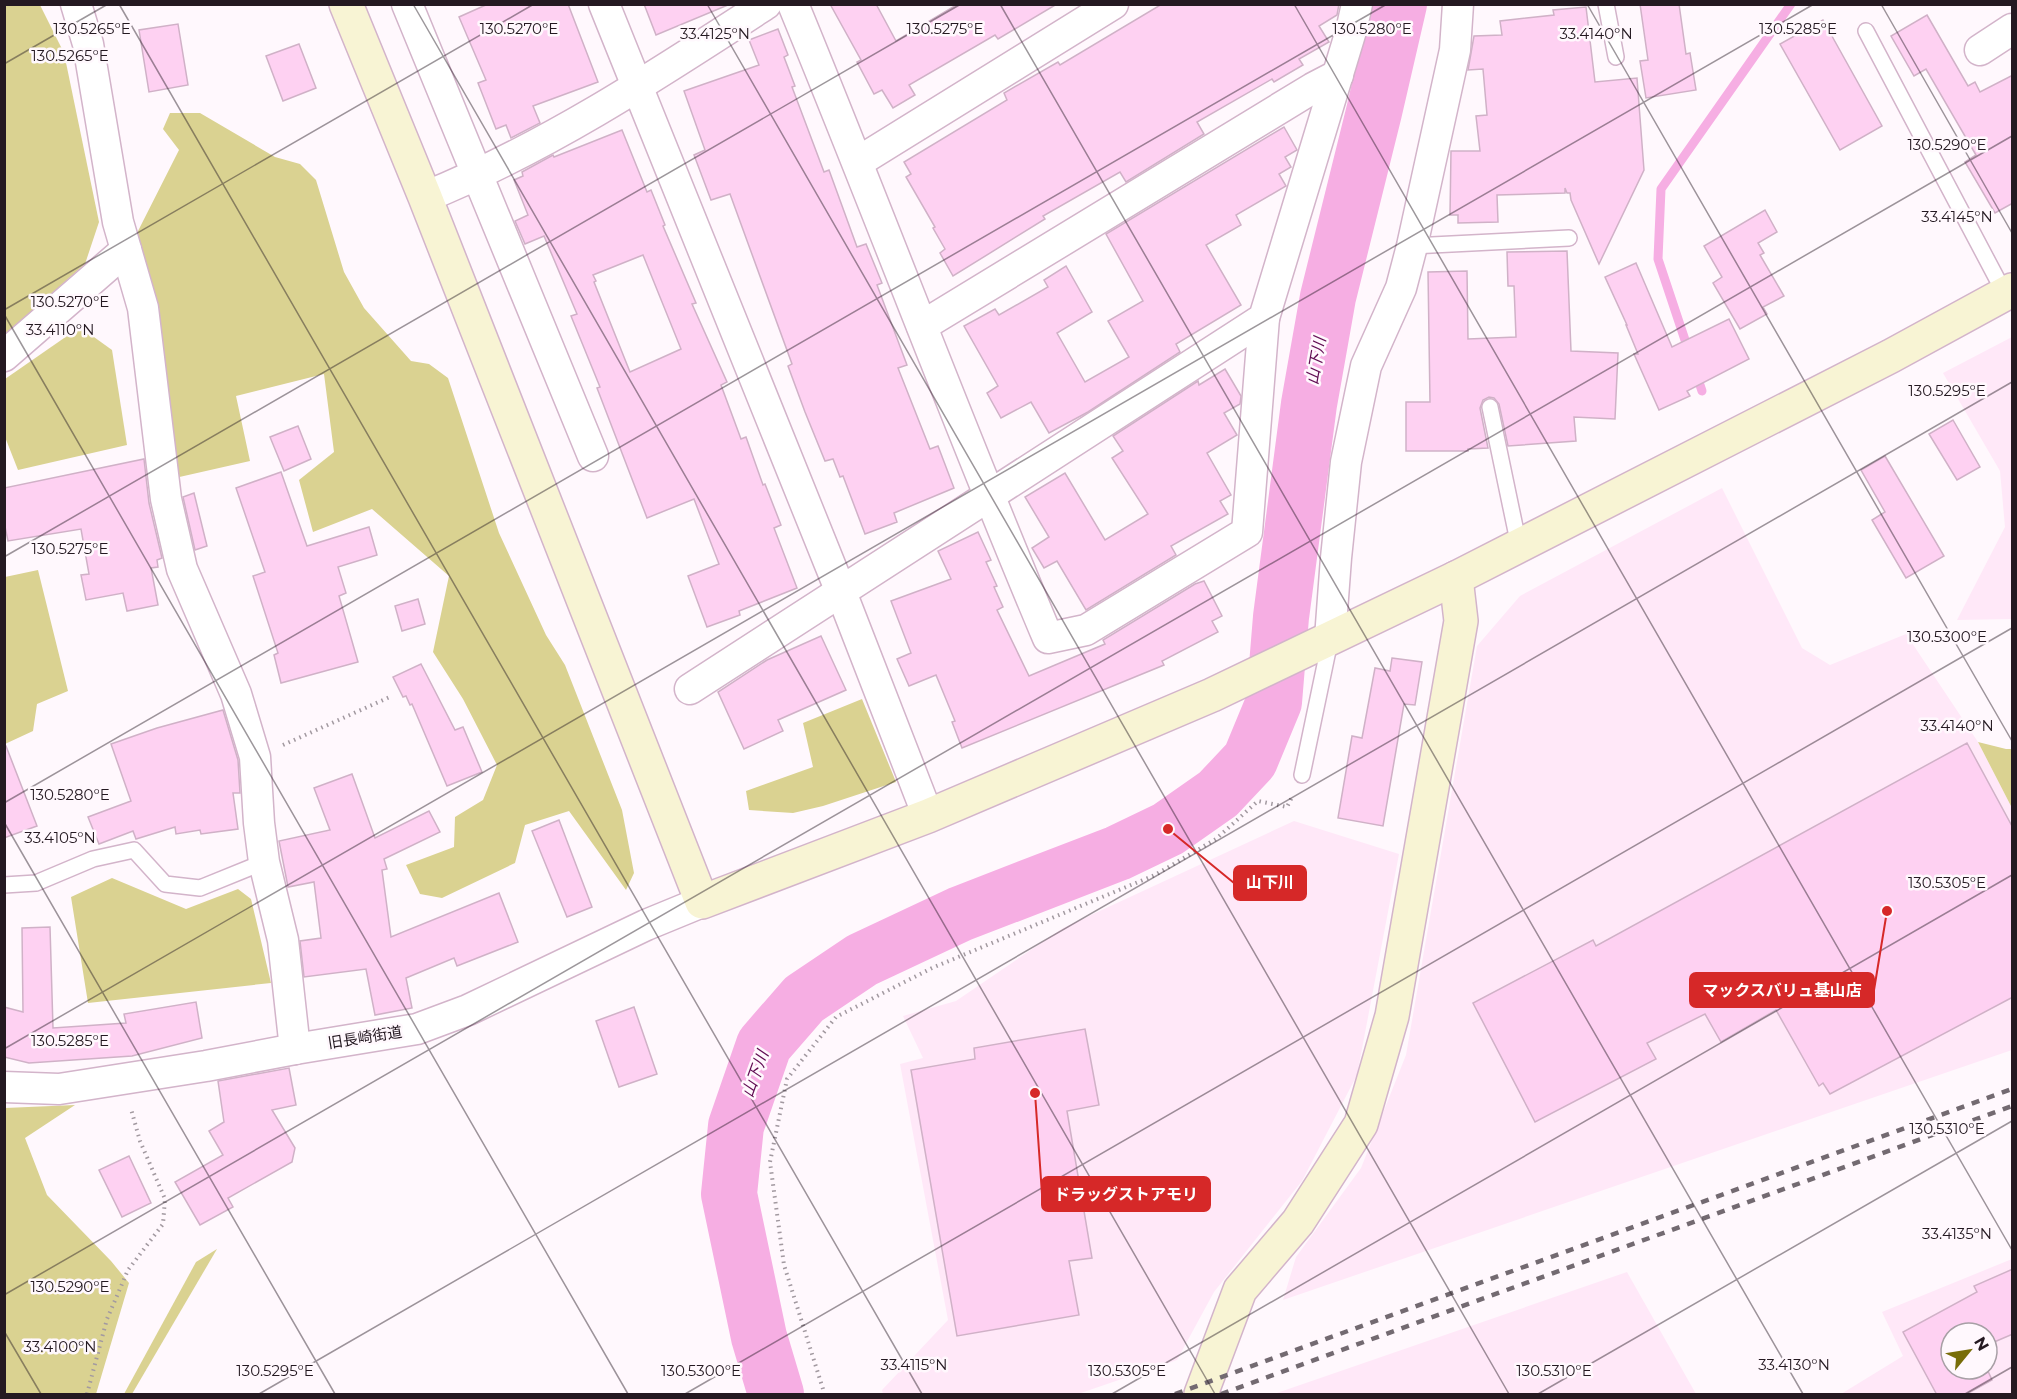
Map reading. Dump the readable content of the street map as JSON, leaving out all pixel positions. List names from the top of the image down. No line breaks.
{"streets":{"street":["旧長崎街道"]},"water":["山下川"],"places":["山下川","マックスバリュ基山店","ドラッグストアモリ"],"north":"top right","coordinates":["130.5265°E","130.5270°E","130.5275°E","130.5280°E","130.5285°E","33.4125°N","33.4140°N","130.5290°E","33.4145°N","33.4110°N","130.5295°E","130.5300°E","33.4105°N","130.5305°E","130.5310°E","33.4135°N","33.4100°N","33.4115°N","33.4130°N"]}
